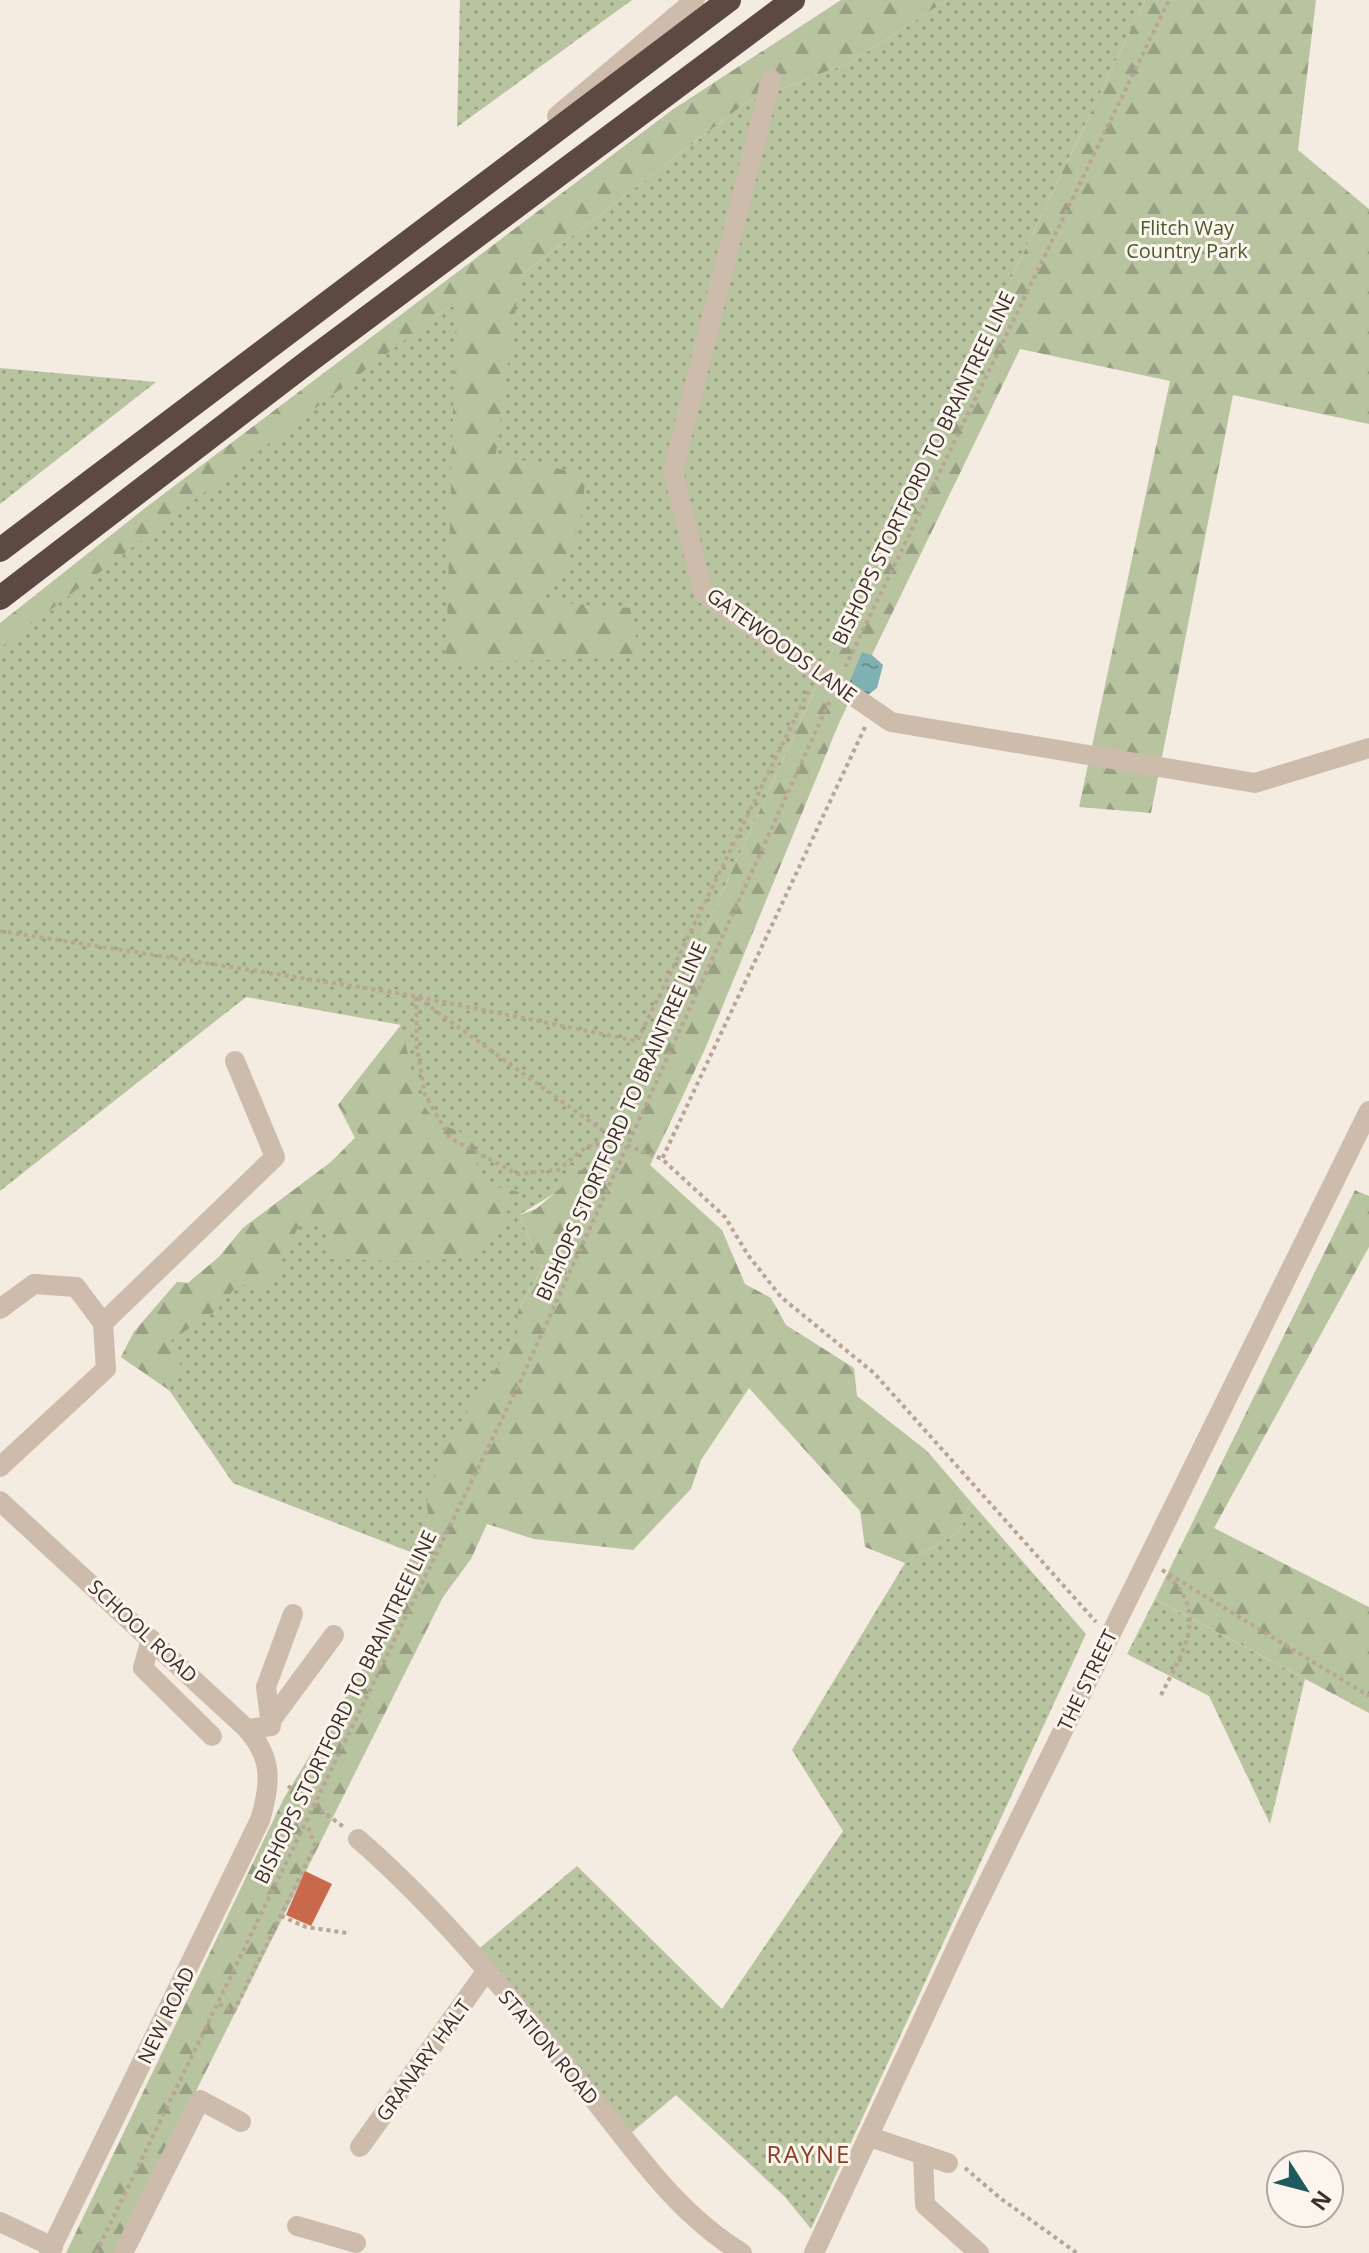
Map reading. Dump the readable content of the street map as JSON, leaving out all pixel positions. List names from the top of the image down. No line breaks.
{"streets":{"street":["GATEWOODS LANE","SCHOOL ROAD","THE STREET","NEW ROAD","STATION ROAD","GRANARY HALT"],"path":["BISHOPS STORTFORD TO BRAINTREE LINE"]},"crossings":[["BISHOPS STORTFORD TO BRAINTREE LINE","GATEWOODS LANE"],["SCHOOL ROAD","NEW ROAD"],["STATION ROAD","GRANARY HALT"]],"districts":["RAYNE"],"parks":["Flitch Way Country Park"],"north":"bottom right"}
